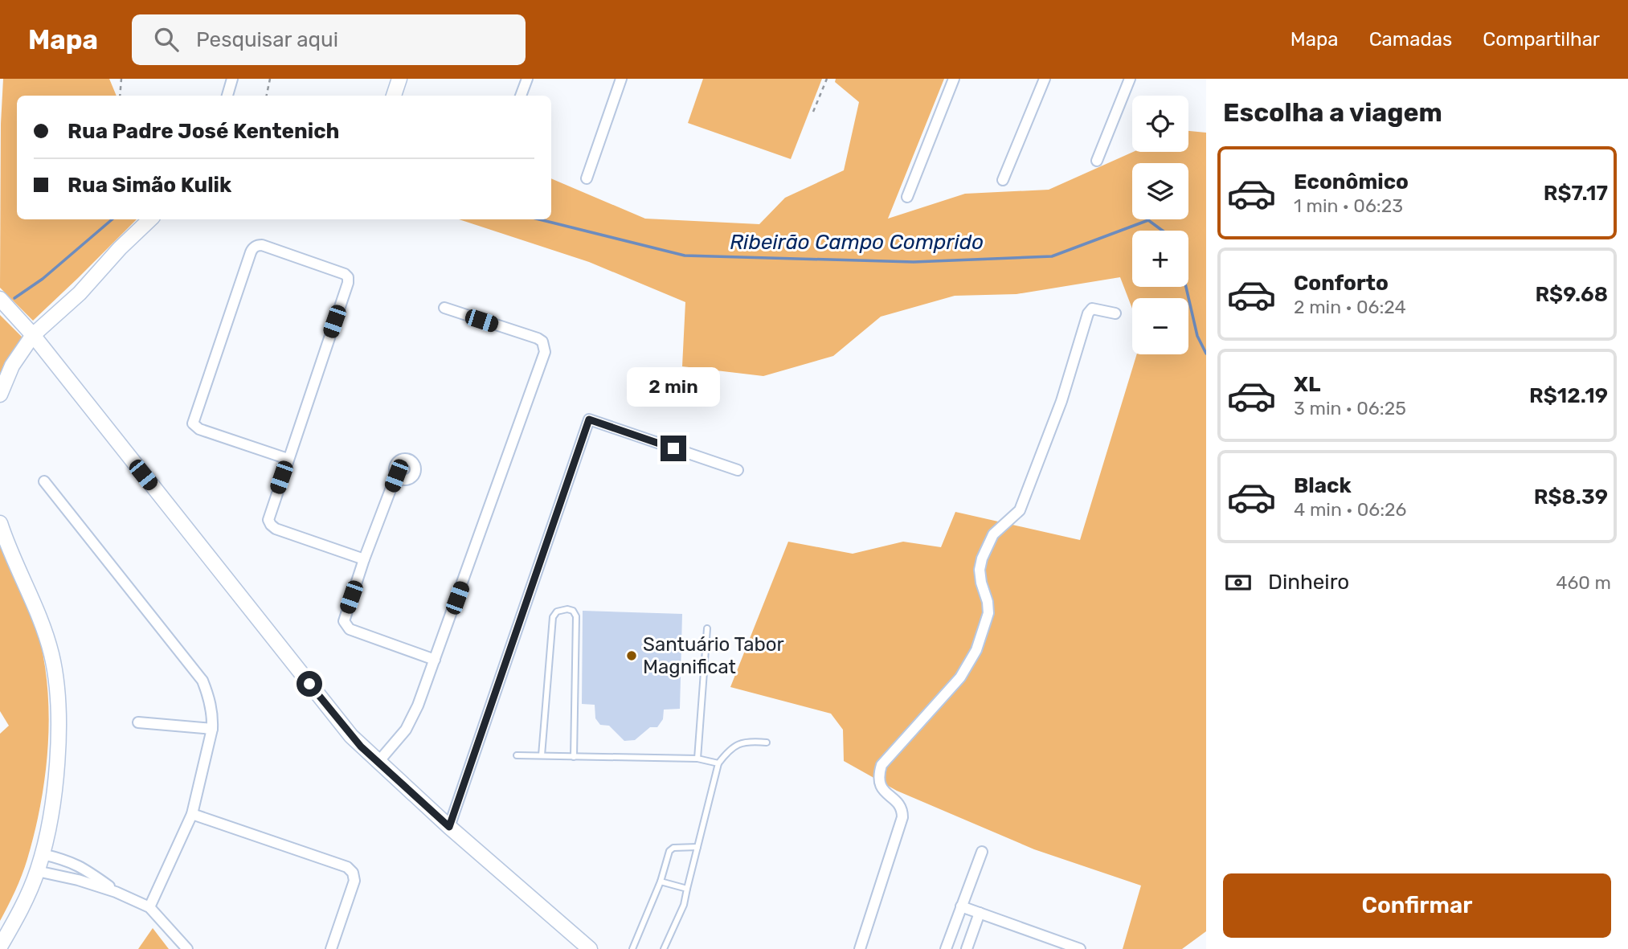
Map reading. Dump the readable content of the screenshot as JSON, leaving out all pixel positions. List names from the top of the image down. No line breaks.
{"water":["Ribeirão Campo Comprido"],"places":["Santuário Tabor Magnificat"],"page":{"header":"Mapa","search":"Pesquisar aqui","nav":["Mapa","Camadas","Compartilhar"],"heading":"Escolha a viagem","map_buttons":["+","−"],"banner":["Rua Padre José Kentenich","Rua Simão Kulik"],"list":[{"name":"Econômico","note":"1 min · 06:23","value":"R$7.17"},{"name":"Conforto","note":"2 min · 06:24","value":"R$9.68"},{"name":"XL","note":"3 min · 06:25","value":"R$12.19"},{"name":"Black","note":"4 min · 06:26","value":"R$8.39"}],"bubble":"2 min","pay":["Dinheiro","460 m"],"buttons":"Confirmar"}}
